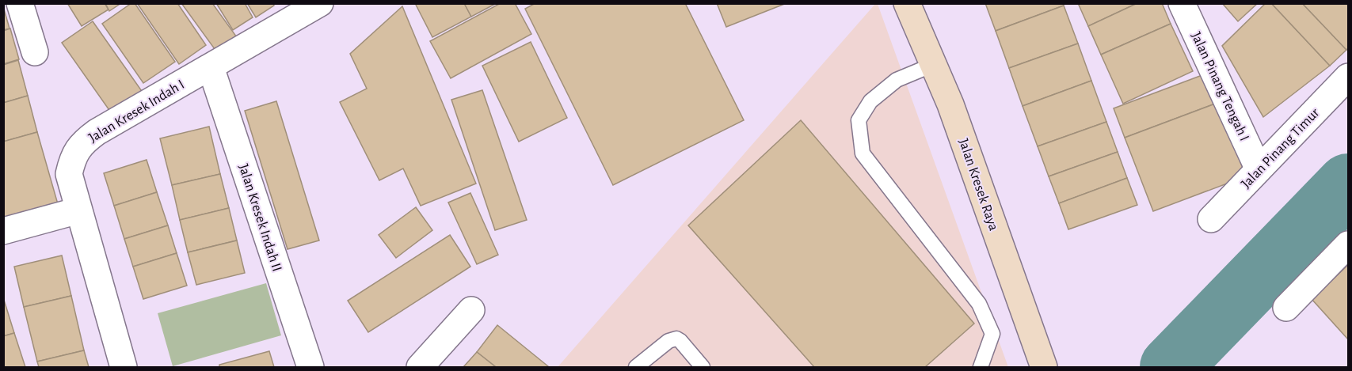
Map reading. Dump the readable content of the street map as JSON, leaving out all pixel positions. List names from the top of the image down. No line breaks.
{"streets":{"street":["Jalan Pinang Tengah I","Jalan Kresek Indah I","Jalan Pinang Timur","Jalan Kresek Raya","Jalan Kresek Indah II"]},"crossings":[["Jalan Pinang Tengah I","Jalan Pinang Timur"],["Jalan Kresek Indah I","Jalan Kresek Indah II"]]}
